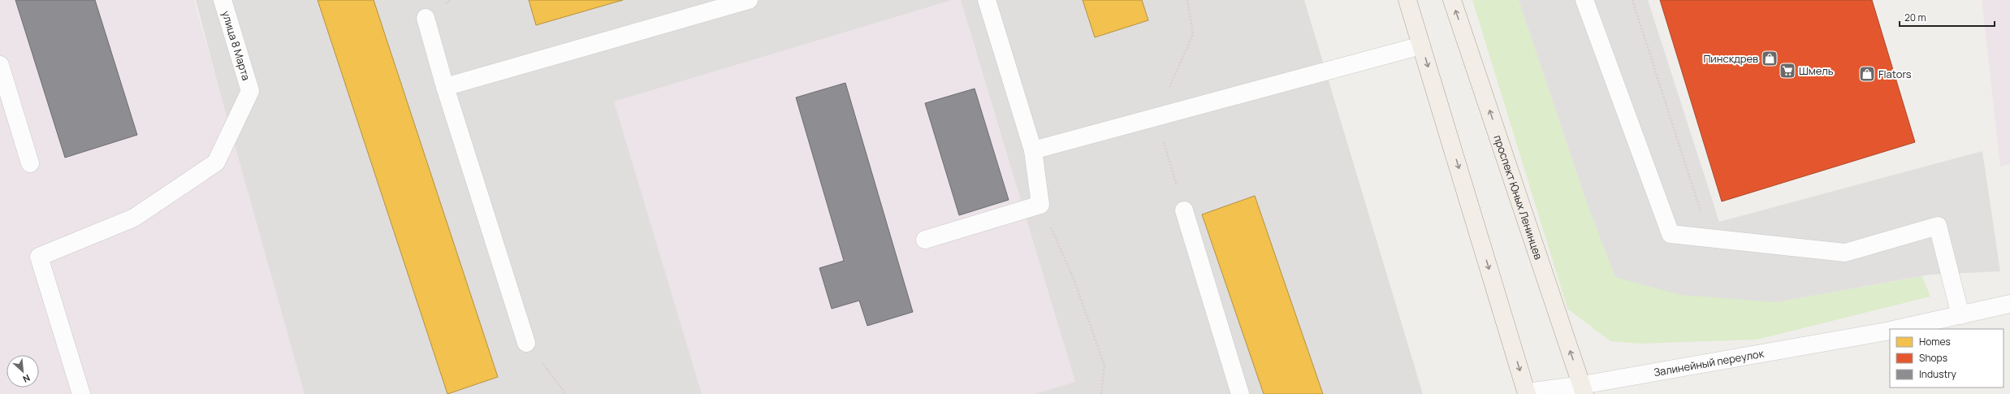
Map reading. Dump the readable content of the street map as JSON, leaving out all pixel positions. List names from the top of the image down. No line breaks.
{"streets":{"main road":["проспект Юных Ленинцев"],"street":["улица 8 Марта","Залинейный переулок"]},"crossings":[["проспект Юных Ленинцев","Залинейный переулок"]],"places":{"shop":["Пинскдрев","Flators"],"supermarket":["Шмель"]},"legend":["Homes","Shops","Industry"],"scale_bar":"20 m","north":"bottom right"}
